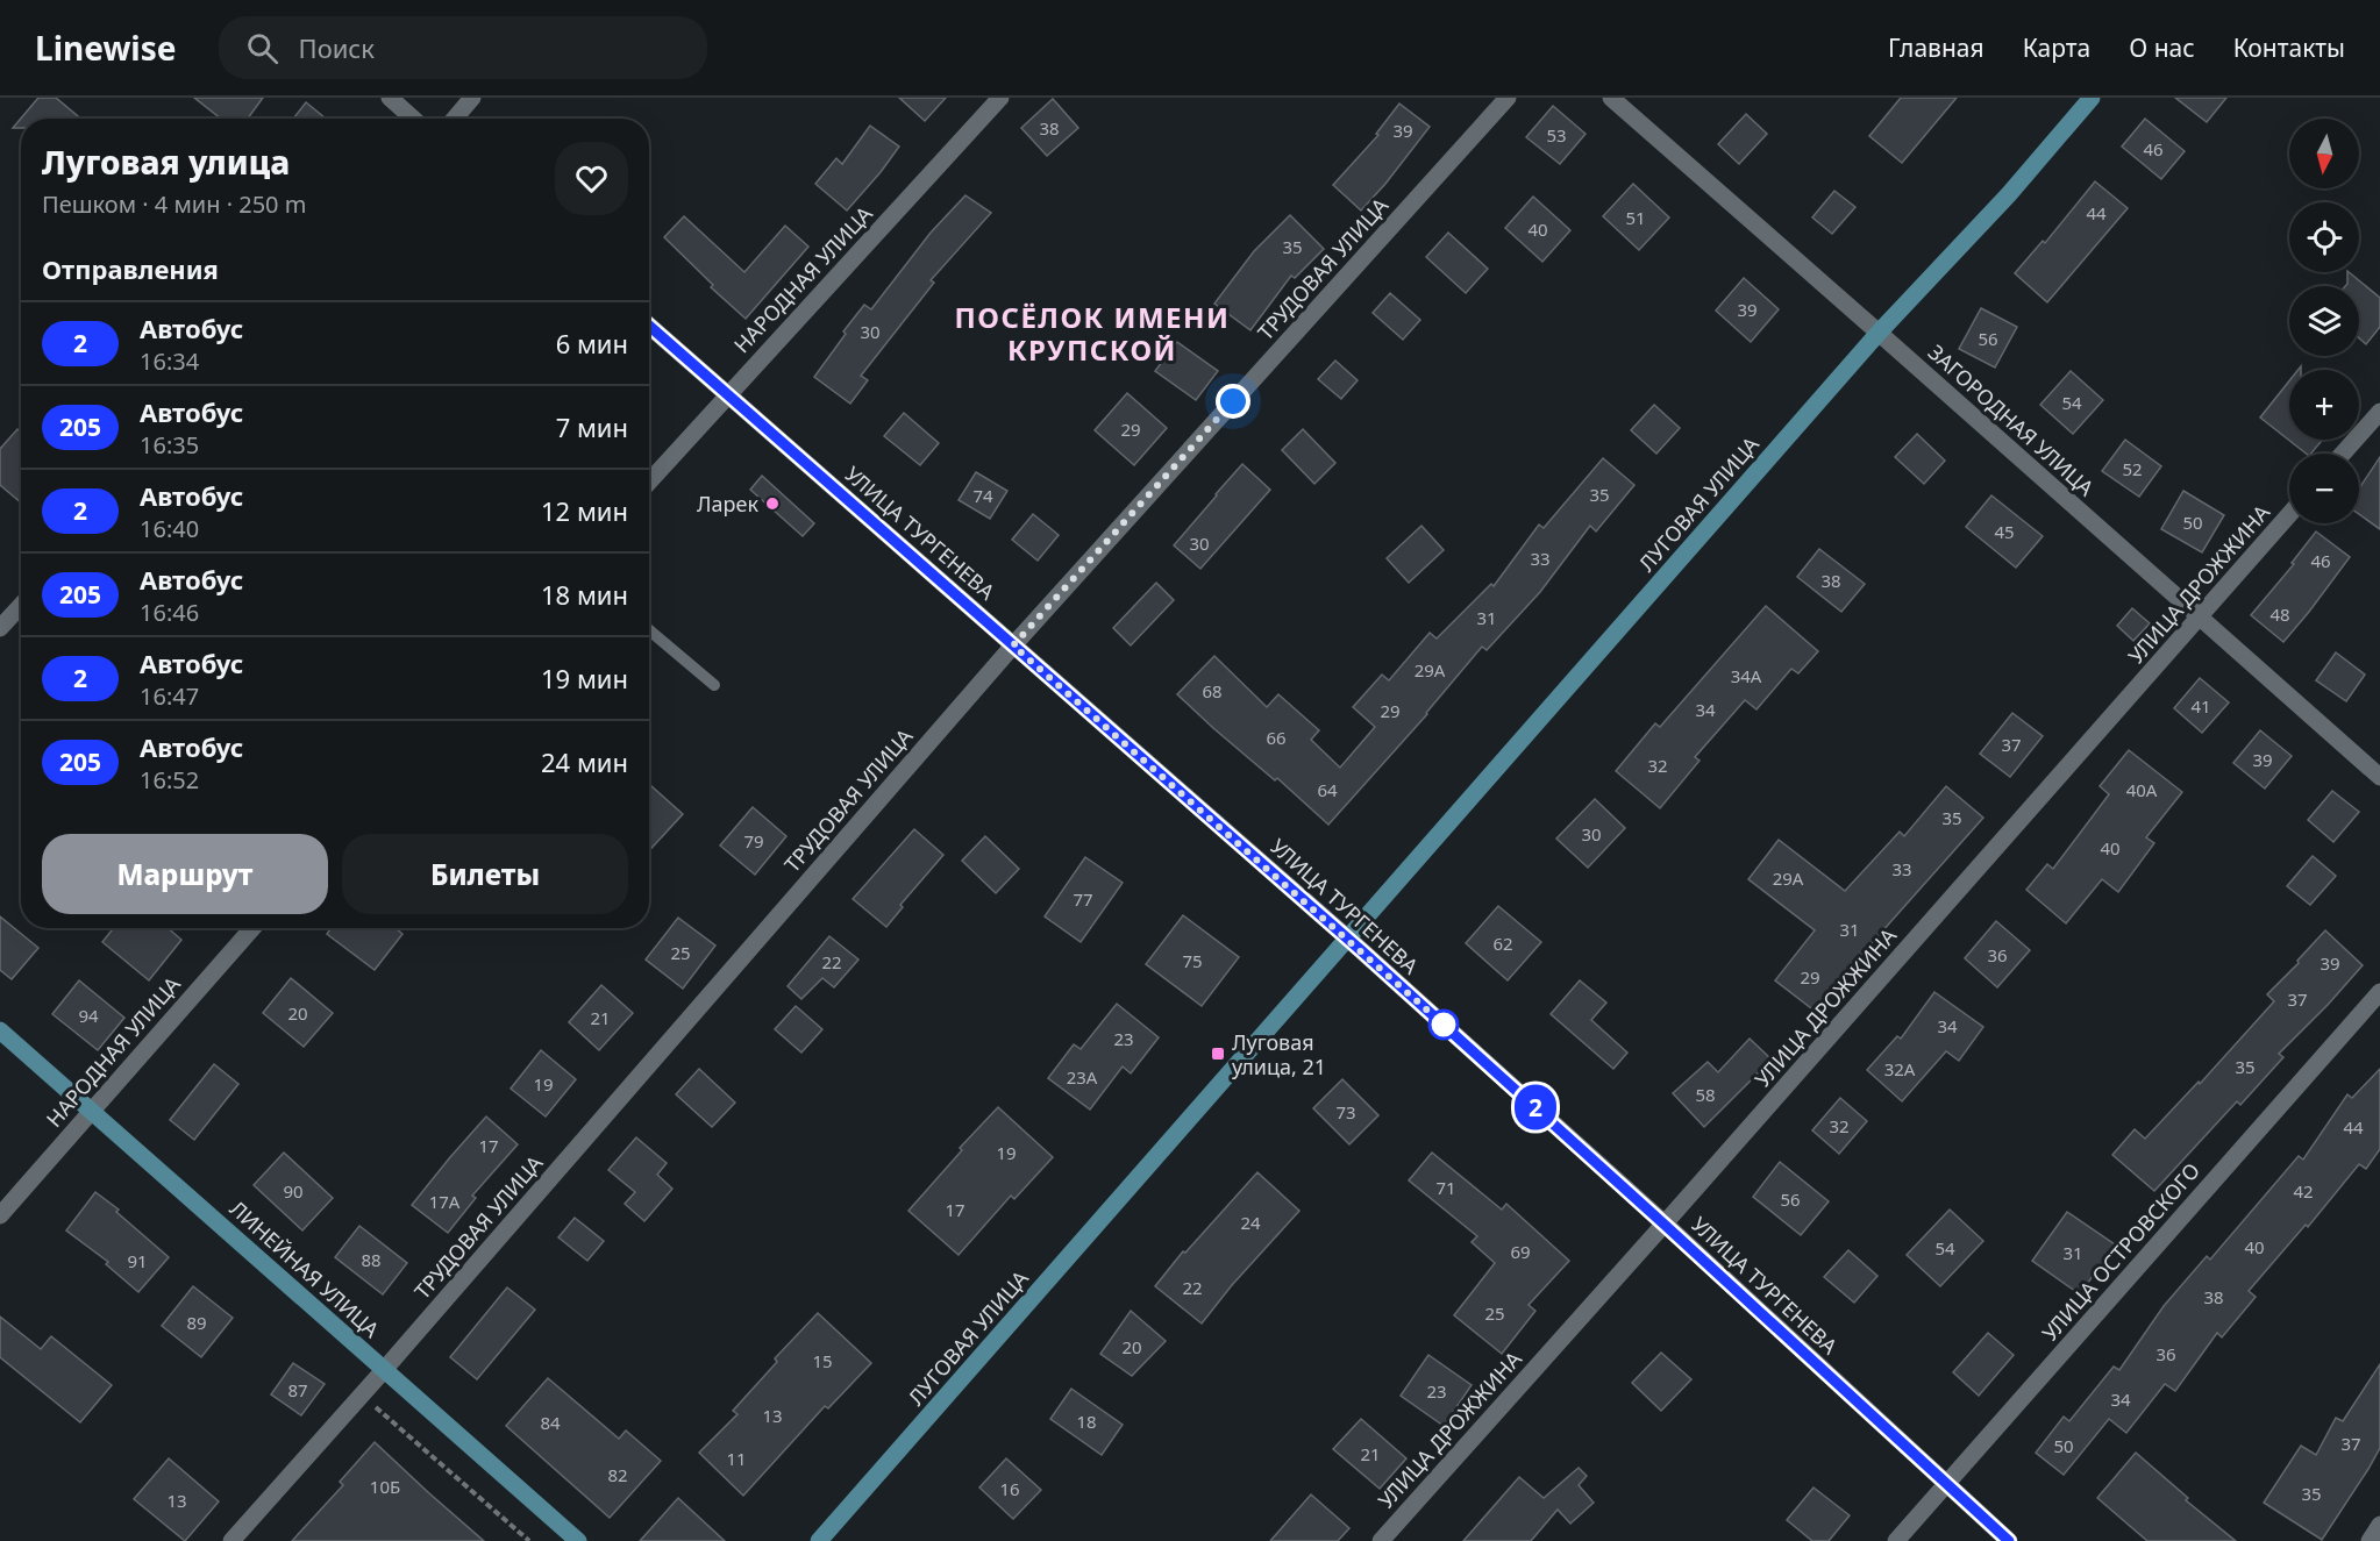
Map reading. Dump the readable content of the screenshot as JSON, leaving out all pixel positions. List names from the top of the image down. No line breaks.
{"streets":{"street":["ТРУДОВАЯ УЛИЦА","НАРОДНАЯ УЛИЦА","ЗАГОРОДНАЯ УЛИЦА","ЛУГОВАЯ УЛИЦА","УЛИЦА ТУРГЕНЕВА","УЛИЦА ДРОЖЖИНА","УЛИЦА ОСТРОВСКОГО","ЛИНЕЙНАЯ УЛИЦА"]},"crossings":[["ТРУДОВАЯ УЛИЦА","УЛИЦА ТУРГЕНЕВА"],["ТРУДОВАЯ УЛИЦА","ЛИНЕЙНАЯ УЛИЦА"],["НАРОДНАЯ УЛИЦА","УЛИЦА ТУРГЕНЕВА"],["НАРОДНАЯ УЛИЦА","ЛИНЕЙНАЯ УЛИЦА"],["ЗАГОРОДНАЯ УЛИЦА","ЛУГОВАЯ УЛИЦА"],["ЗАГОРОДНАЯ УЛИЦА","УЛИЦА ДРОЖЖИНА"],["ЛУГОВАЯ УЛИЦА","УЛИЦА ТУРГЕНЕВА"],["УЛИЦА ТУРГЕНЕВА","УЛИЦА ДРОЖЖИНА"],["УЛИЦА ТУРГЕНЕВА","УЛИЦА ОСТРОВСКОГО"]],"districts":["ПОСЁЛОК ИМЕНИ КРУПСКОЙ"],"places":{"other":["Ларек"],"transit":["Луговая улица, 21"]},"lines":["bus line 2"],"house_numbers":["38","39","53","46","44","51","40","35","39","30","56","54","29","52","35","74","50","45","30","33","46","38","48","31","29А","34А","68","41","34","29","66","37","39","32","64","40А","35","30","79","40","33","29А","77","31","62","25","36","75","22","39","29","37","20","94","21","34","23","35","32А","23А","19","58","73","32","44","17","19","71","90","42","56","17А","17","24","40","54","69","31","88","91","22","38","25","89","20","36","15","87","23","34","13","18","84","37","50","21","11","82","10Б","16","35","13"],"north":"bottom","page":{"header":"Linewise","search":"Поиск","nav":["Главная","Карта","О нас","Контакты"],"on_map":"2","map_buttons":["+","−"],"heading":[["Луговая улица","Пешком · 4 мин · 250 m"],"Отправления"],"list":[{"mark":"2","name":"Автобус","note":"16:34","value":"6 мин"},{"mark":"205","name":"Автобус","note":"16:35","value":"7 мин"},{"mark":"2","name":"Автобус","note":"16:40","value":"12 мин"},{"mark":"205","name":"Автобус","note":"16:46","value":"18 мин"},{"mark":"2","name":"Автобус","note":"16:47","value":"19 мин"},{"mark":"205","name":"Автобус","note":"16:52","value":"24 мин"}],"buttons":["Маршрут","Билеты"]}}
